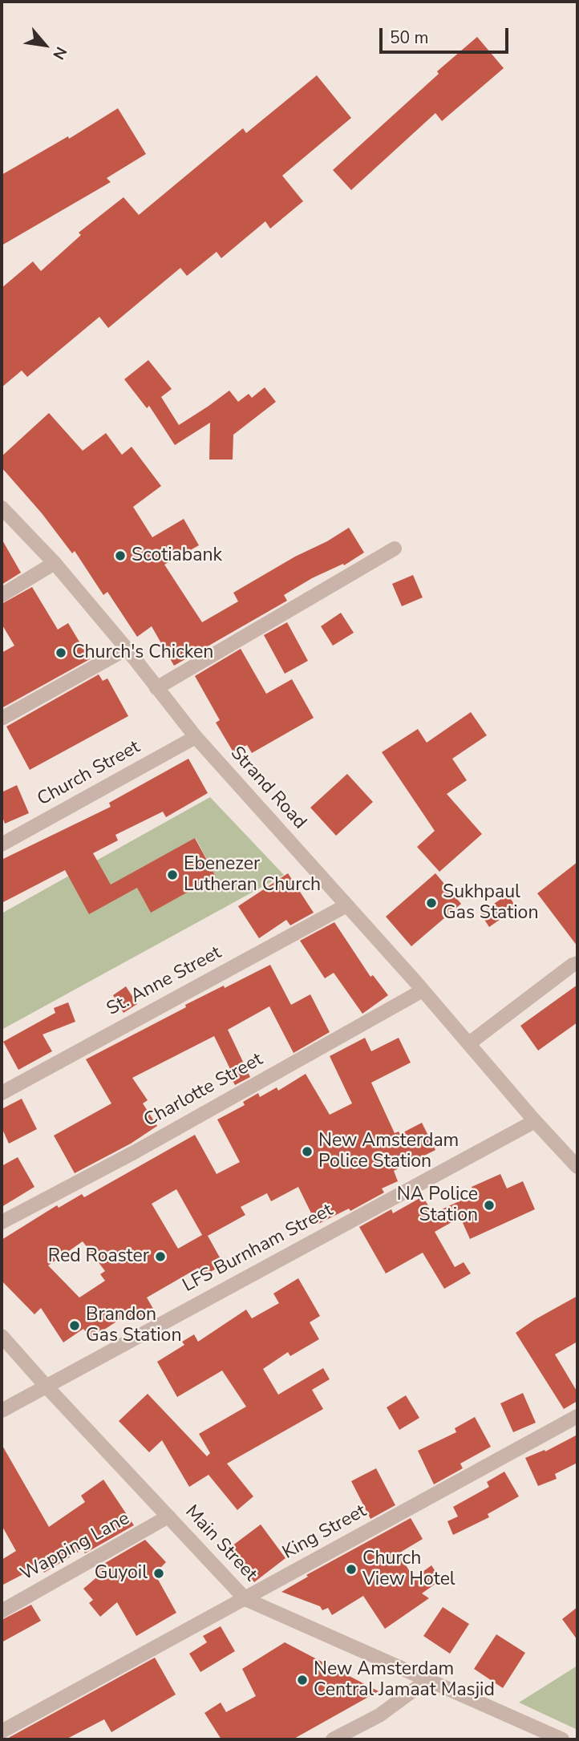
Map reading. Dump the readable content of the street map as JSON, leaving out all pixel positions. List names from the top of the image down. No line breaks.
{"streets":{"street":["Church Street","Strand Road","St. Anne Street","Charlotte Street","LFS Burnham Street","King Street","Main Street","Wapping Lane"]},"crossings":[["Church Street","Strand Road"],["Strand Road","St. Anne Street"],["Strand Road","Charlotte Street"],["Strand Road","LFS Burnham Street"],["LFS Burnham Street","Main Street"],["King Street","Main Street"],["Main Street","Wapping Lane"]],"places":["Scotiabank","Church's Chicken","Ebenezer Lutheran Church","Sukhpaul Gas Station","New Amsterdam Police Station","NA Police Station","Red Roaster","Brandon Gas Station","Church View Hotel","Guyoil","New Amsterdam Central Jamaat Masjid"],"scale_bar":"50 m","north":"bottom right"}
